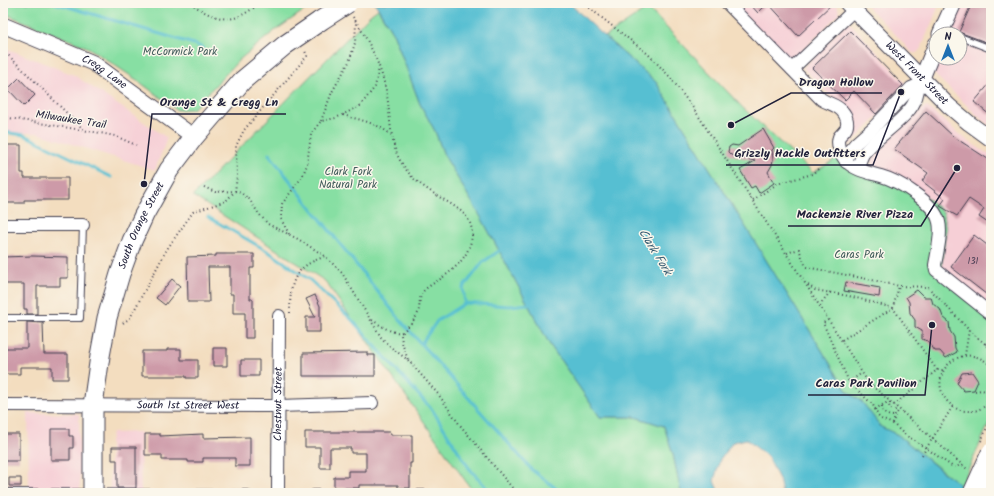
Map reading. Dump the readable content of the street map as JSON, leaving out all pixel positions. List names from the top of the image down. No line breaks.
{"streets":{"main road":["South Orange Street"],"street":["Cregg Lane","West Front Street","Chestnut Street","South 1st Street West"],"path":["Milwaukee Trail"]},"crossings":[["Cregg Lane","South Orange Street"],["South Orange Street","South 1st Street West"],["Chestnut Street","South 1st Street West"]],"water":["Clark Fork"],"parks":["McCormick Park","Clark Fork Natural Park","Caras Park"],"places":["Grizzly Hackle Outfitters","Dragon Hollow","Mackenzie River Pizza","Orange St & Cregg Ln","Caras Park Pavilion"],"house_numbers":["131"],"north":"top"}
